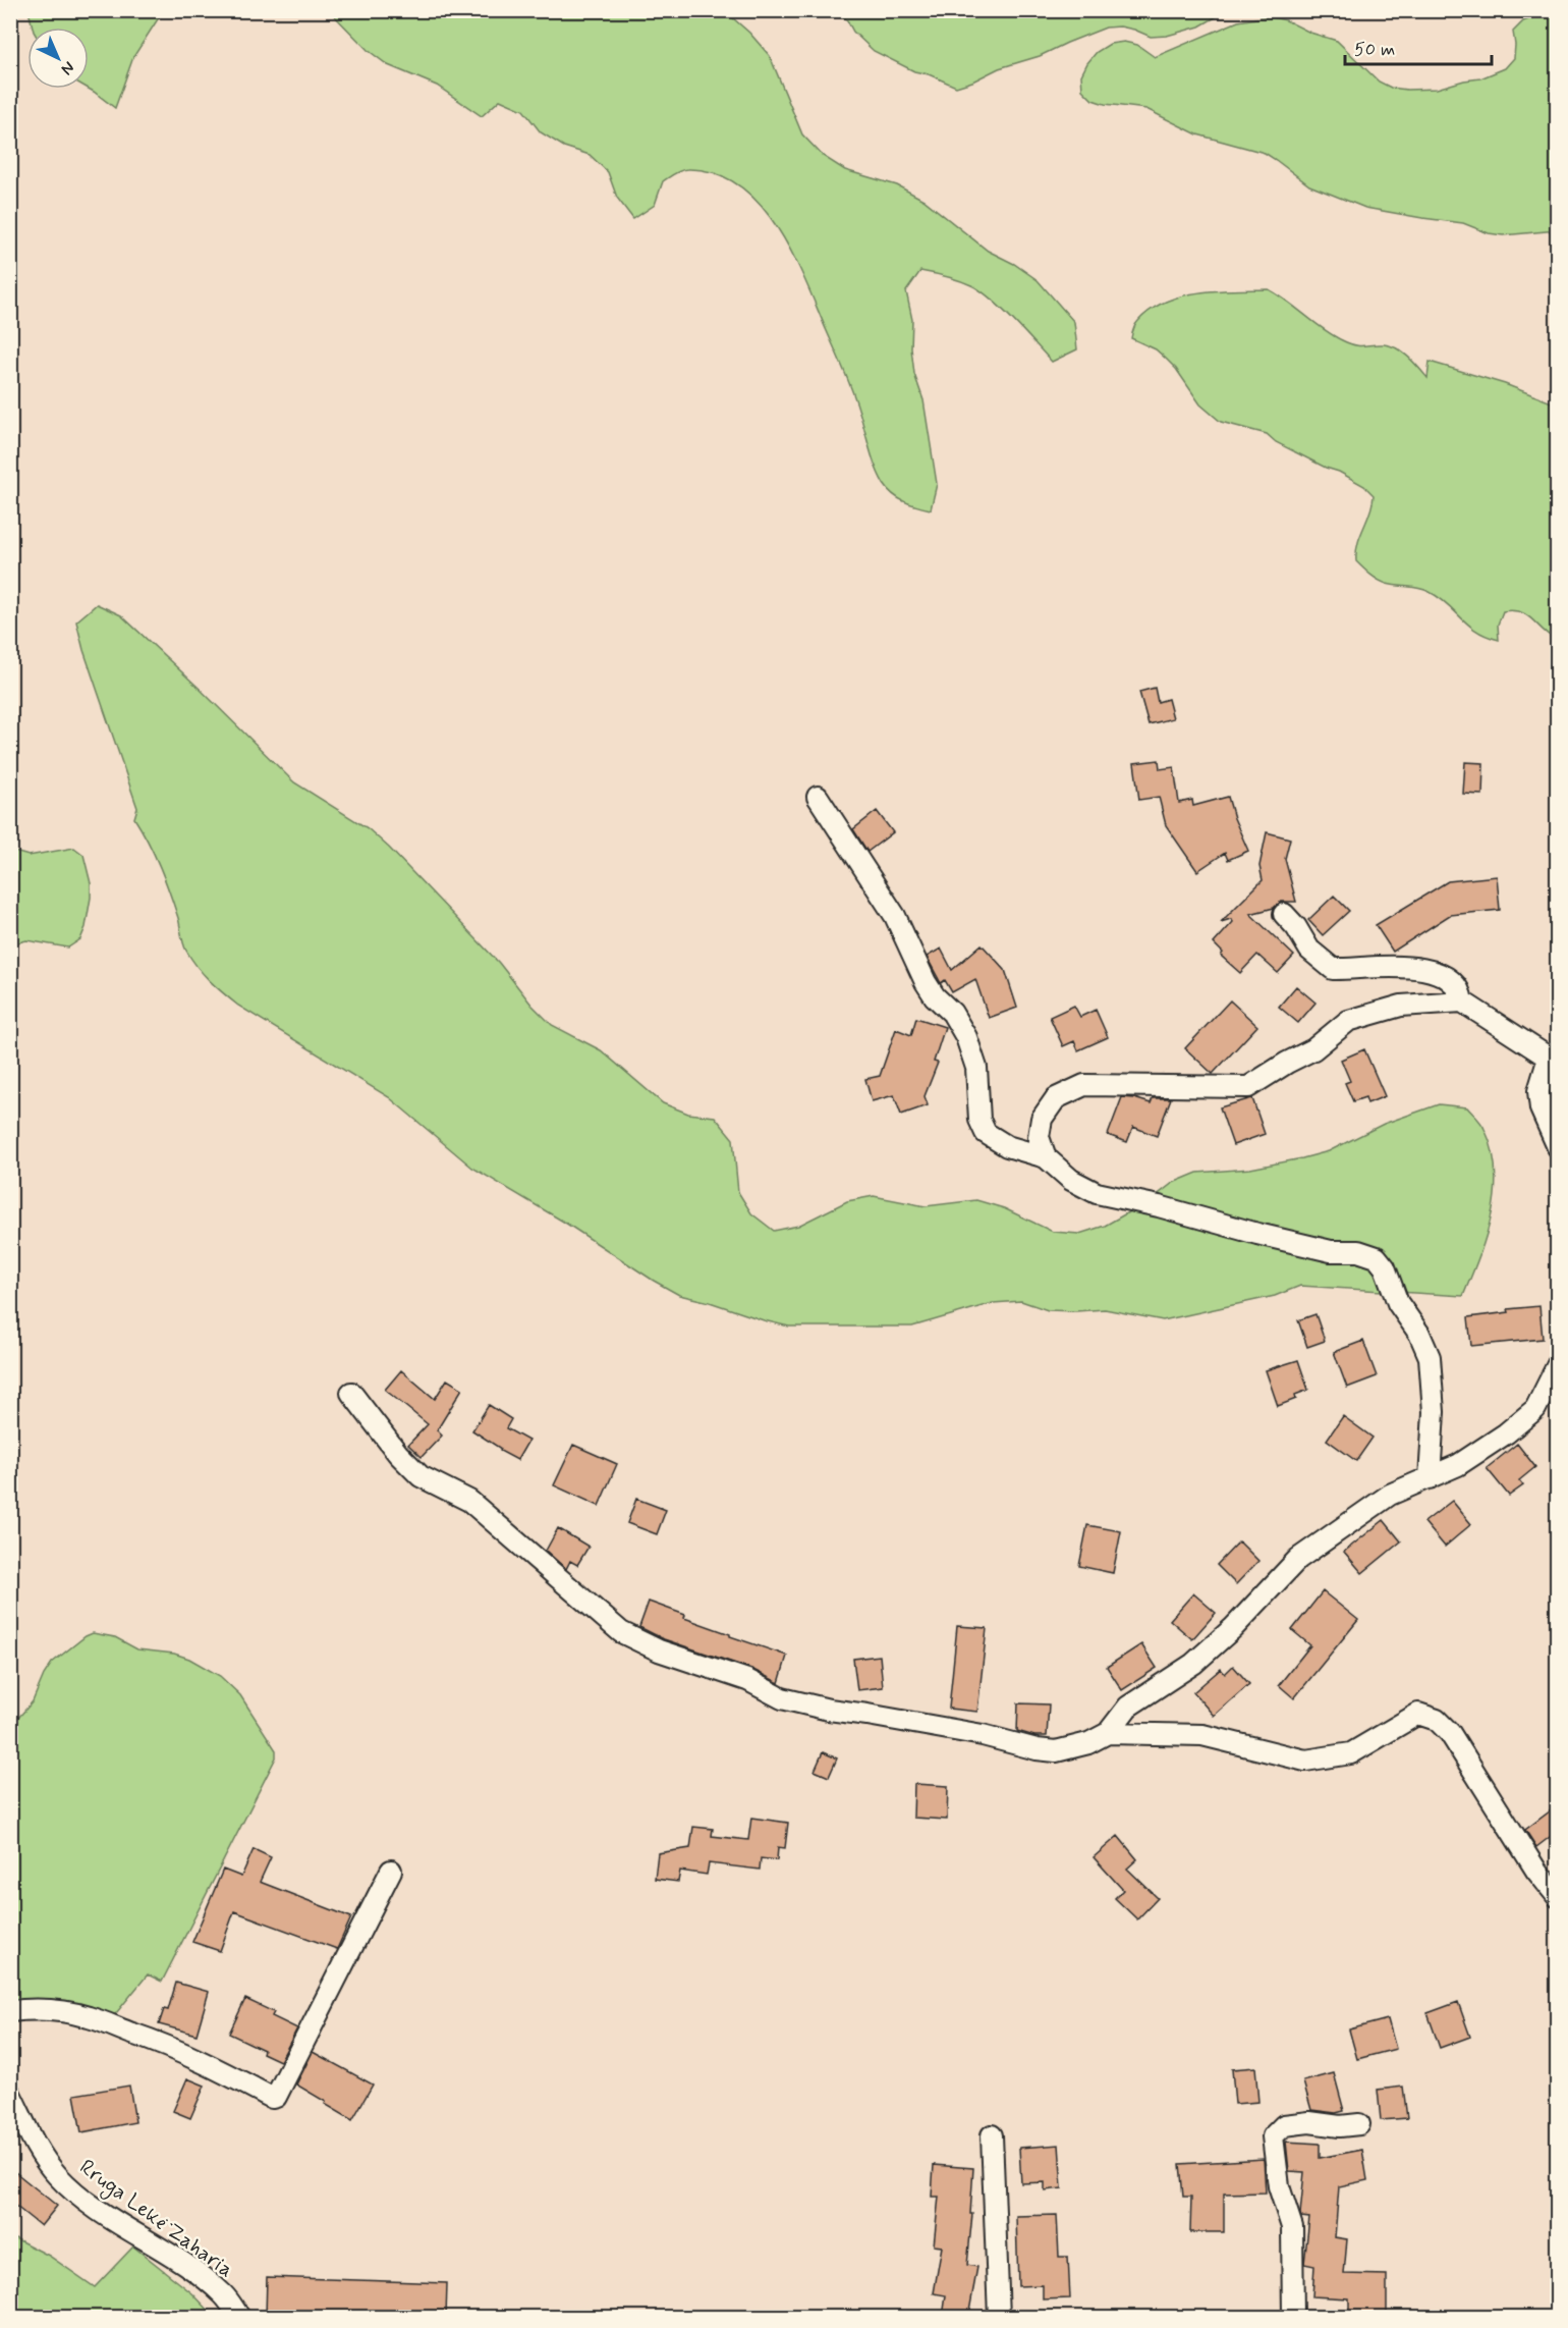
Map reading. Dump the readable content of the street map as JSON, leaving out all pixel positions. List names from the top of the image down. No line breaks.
{"streets":{"street":["Rruga Lekë Zaharia"]},"scale_bar":"50 m","north":"bottom right"}
